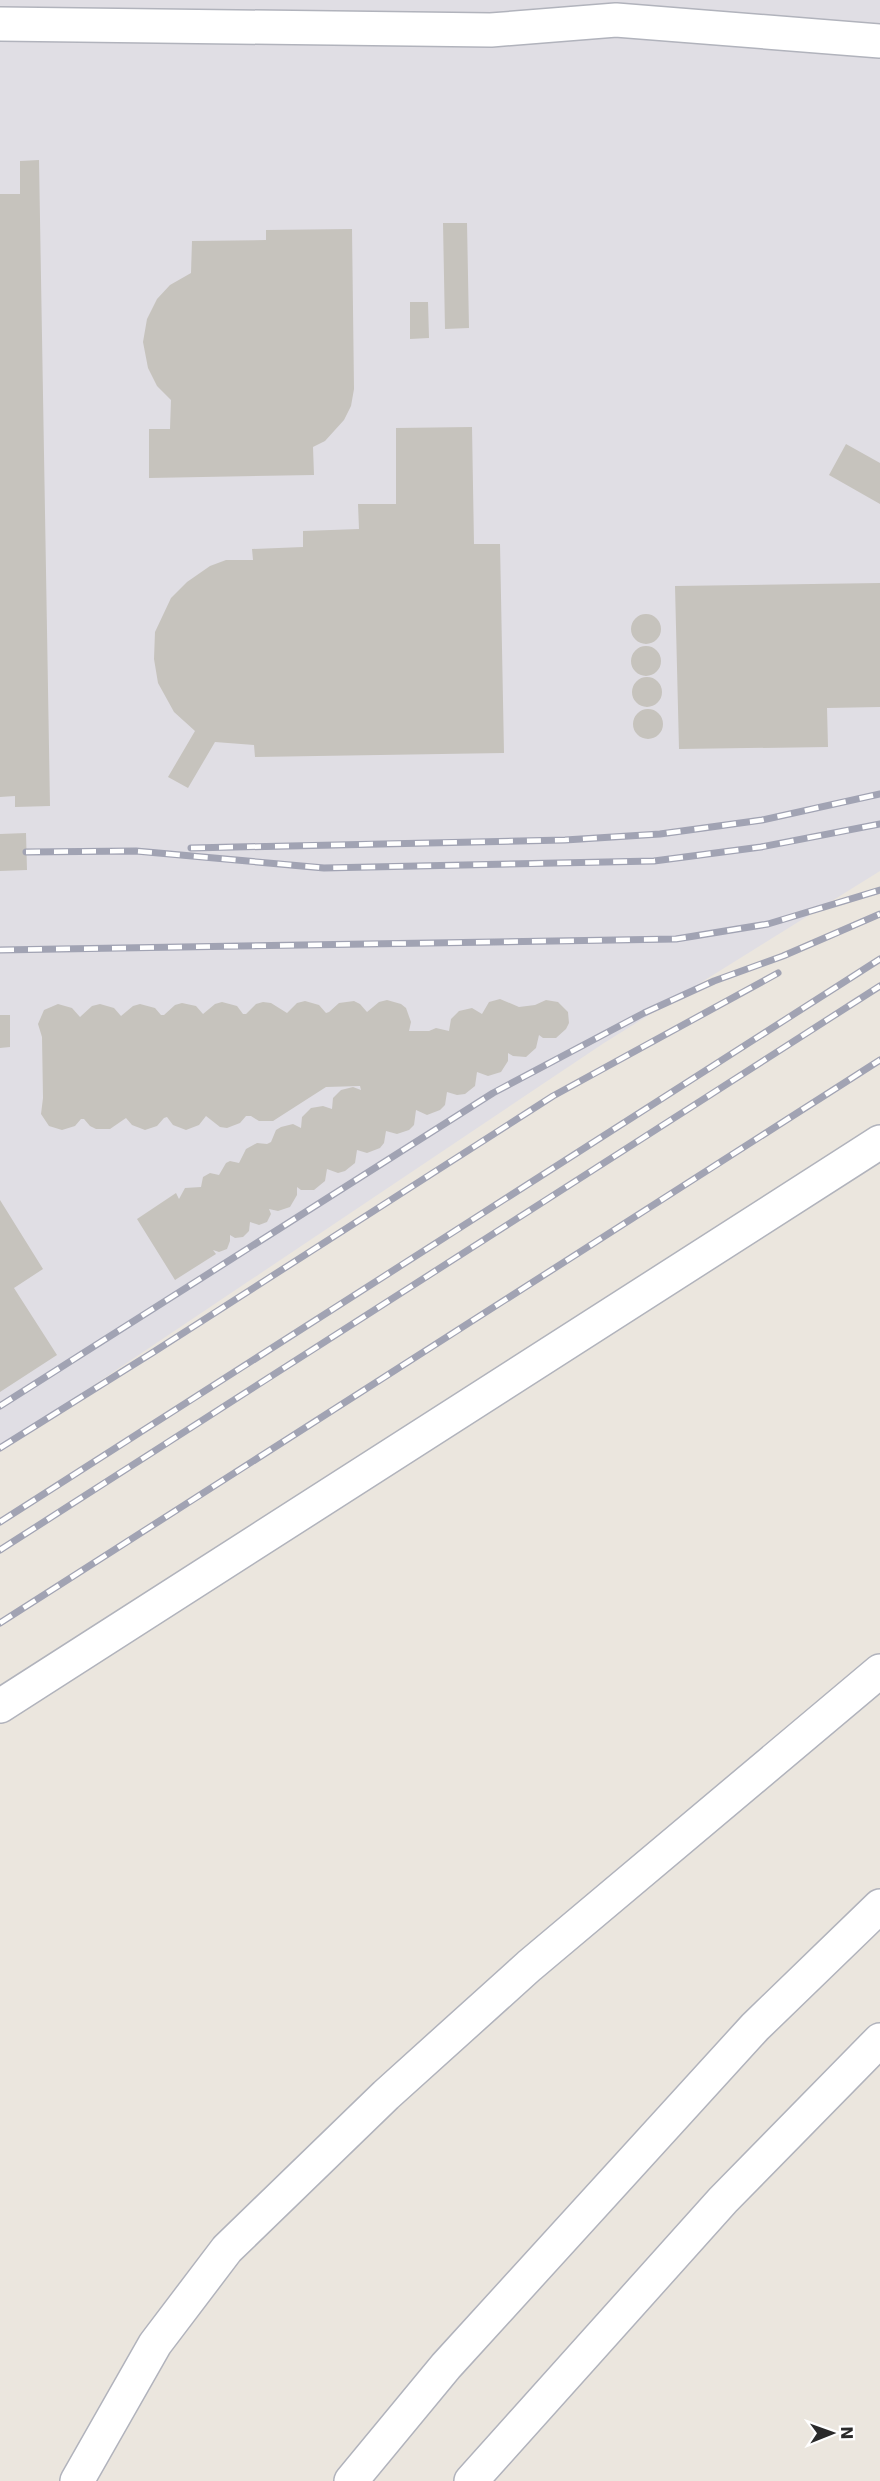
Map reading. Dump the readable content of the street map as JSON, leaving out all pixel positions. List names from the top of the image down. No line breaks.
{"north":"right"}
